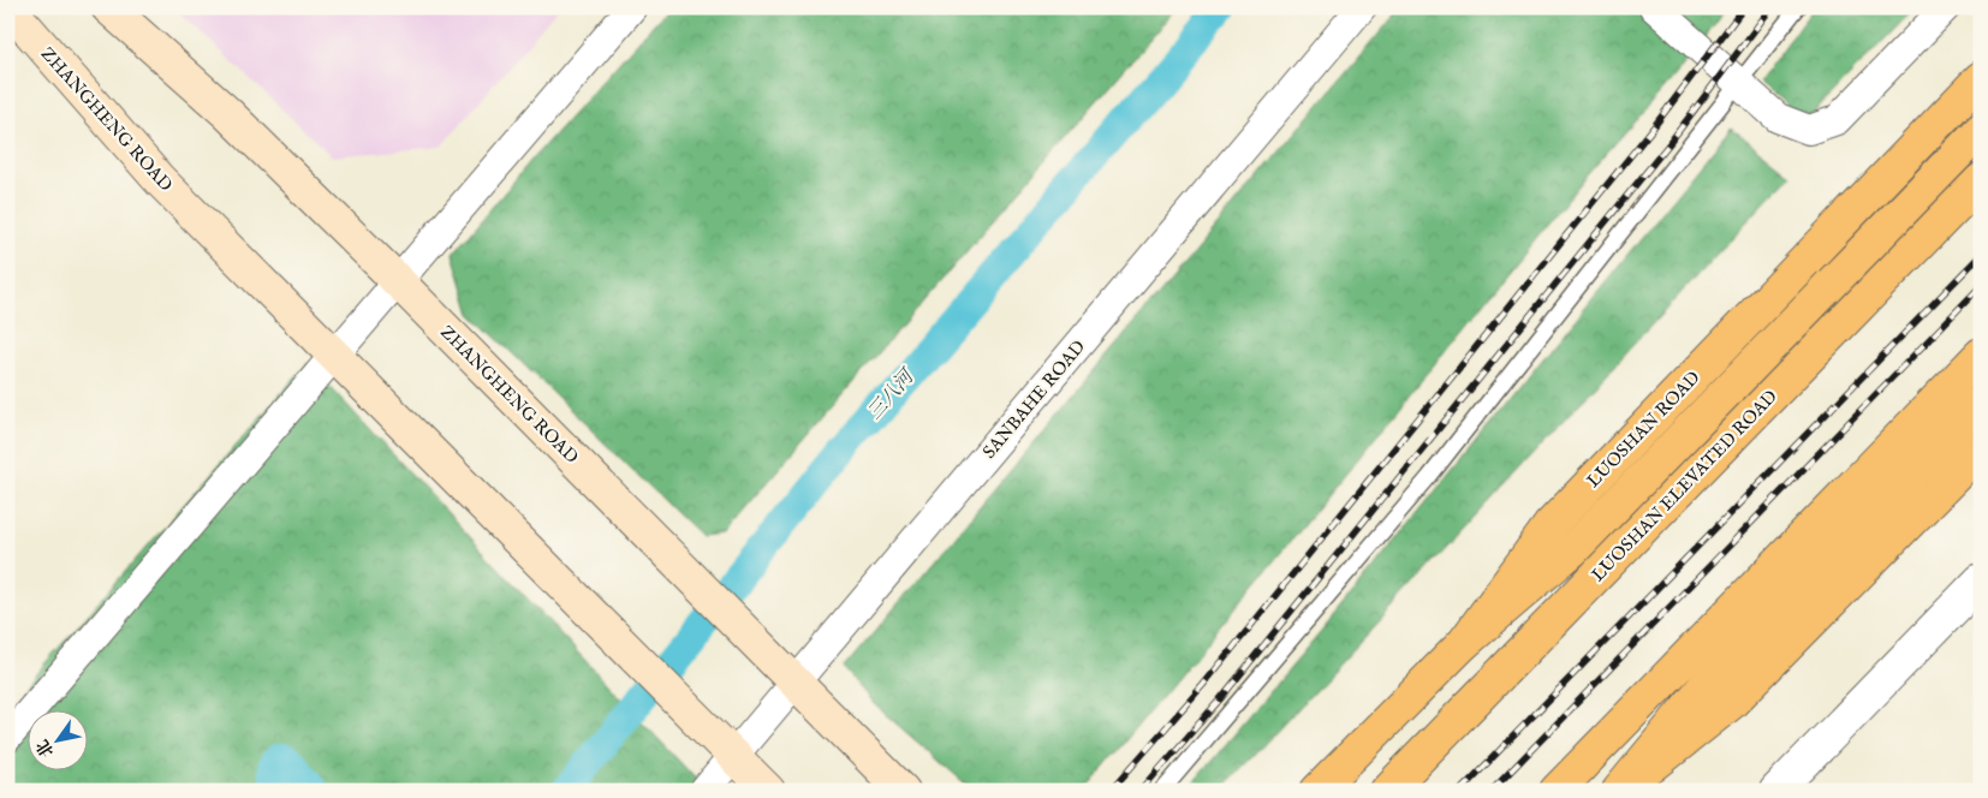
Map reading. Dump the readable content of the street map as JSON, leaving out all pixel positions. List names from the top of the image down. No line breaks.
{"streets":{"main road":["ZHANGHENG ROAD","LUOSHAN ROAD","LUOSHAN ELEVATED ROAD"],"street":["SANBAHE ROAD"]},"crossings":[["ZHANGHENG ROAD","SANBAHE ROAD"]],"water":["三八河"],"north":"bottom left"}
